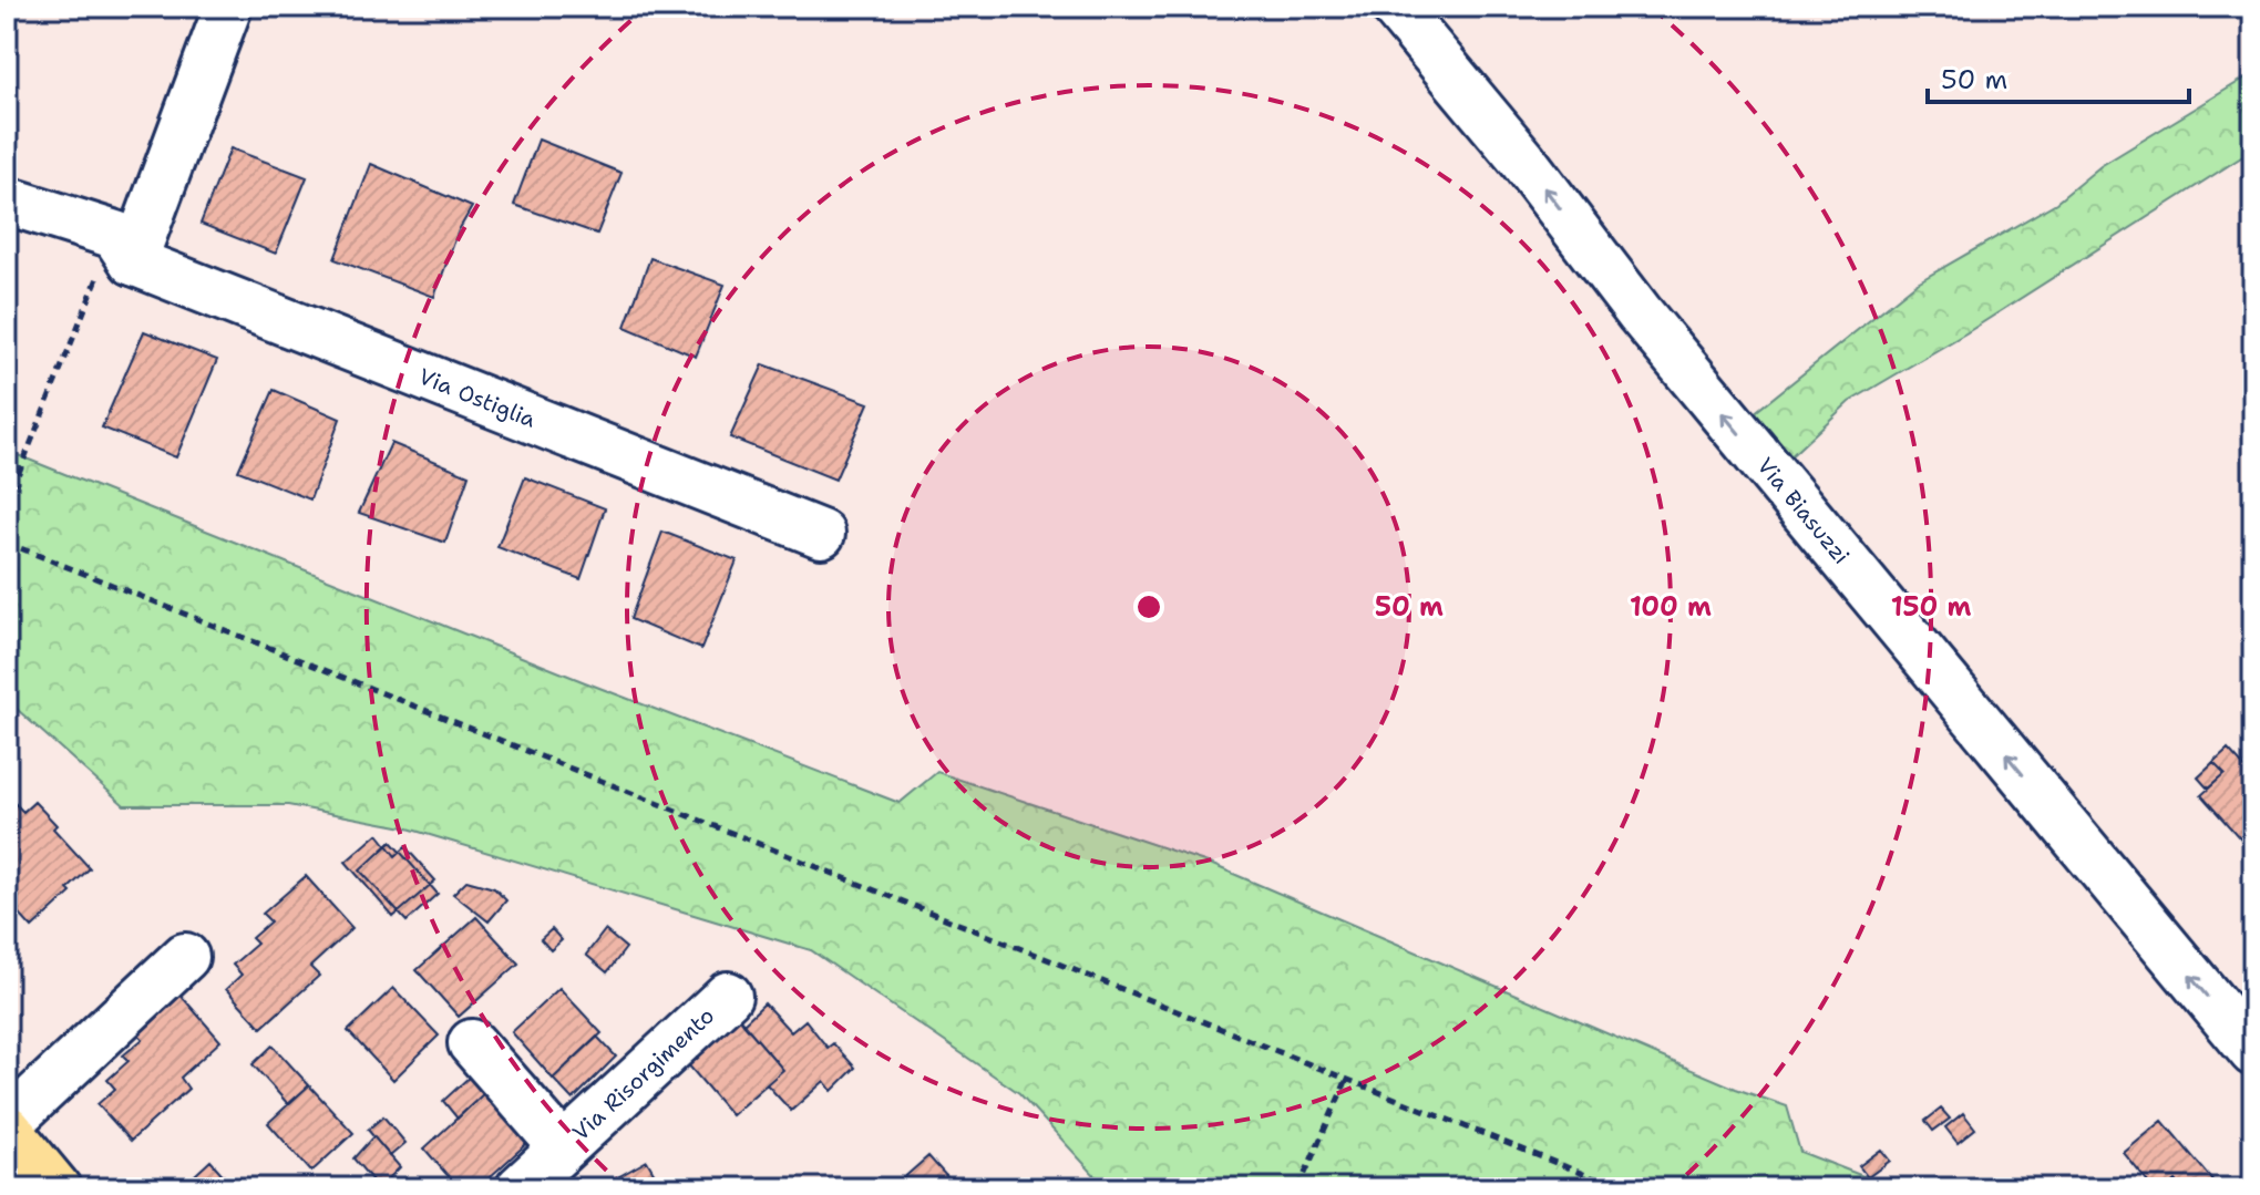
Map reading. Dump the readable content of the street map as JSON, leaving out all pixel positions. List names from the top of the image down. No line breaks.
{"streets":{"street":["Via Ostiglia","Via Biasuzzi","Via Risorgimento"]},"one_way":["Via Biasuzzi"],"scale_bar":"50 m","rings":["50 m","100 m","150 m"]}
